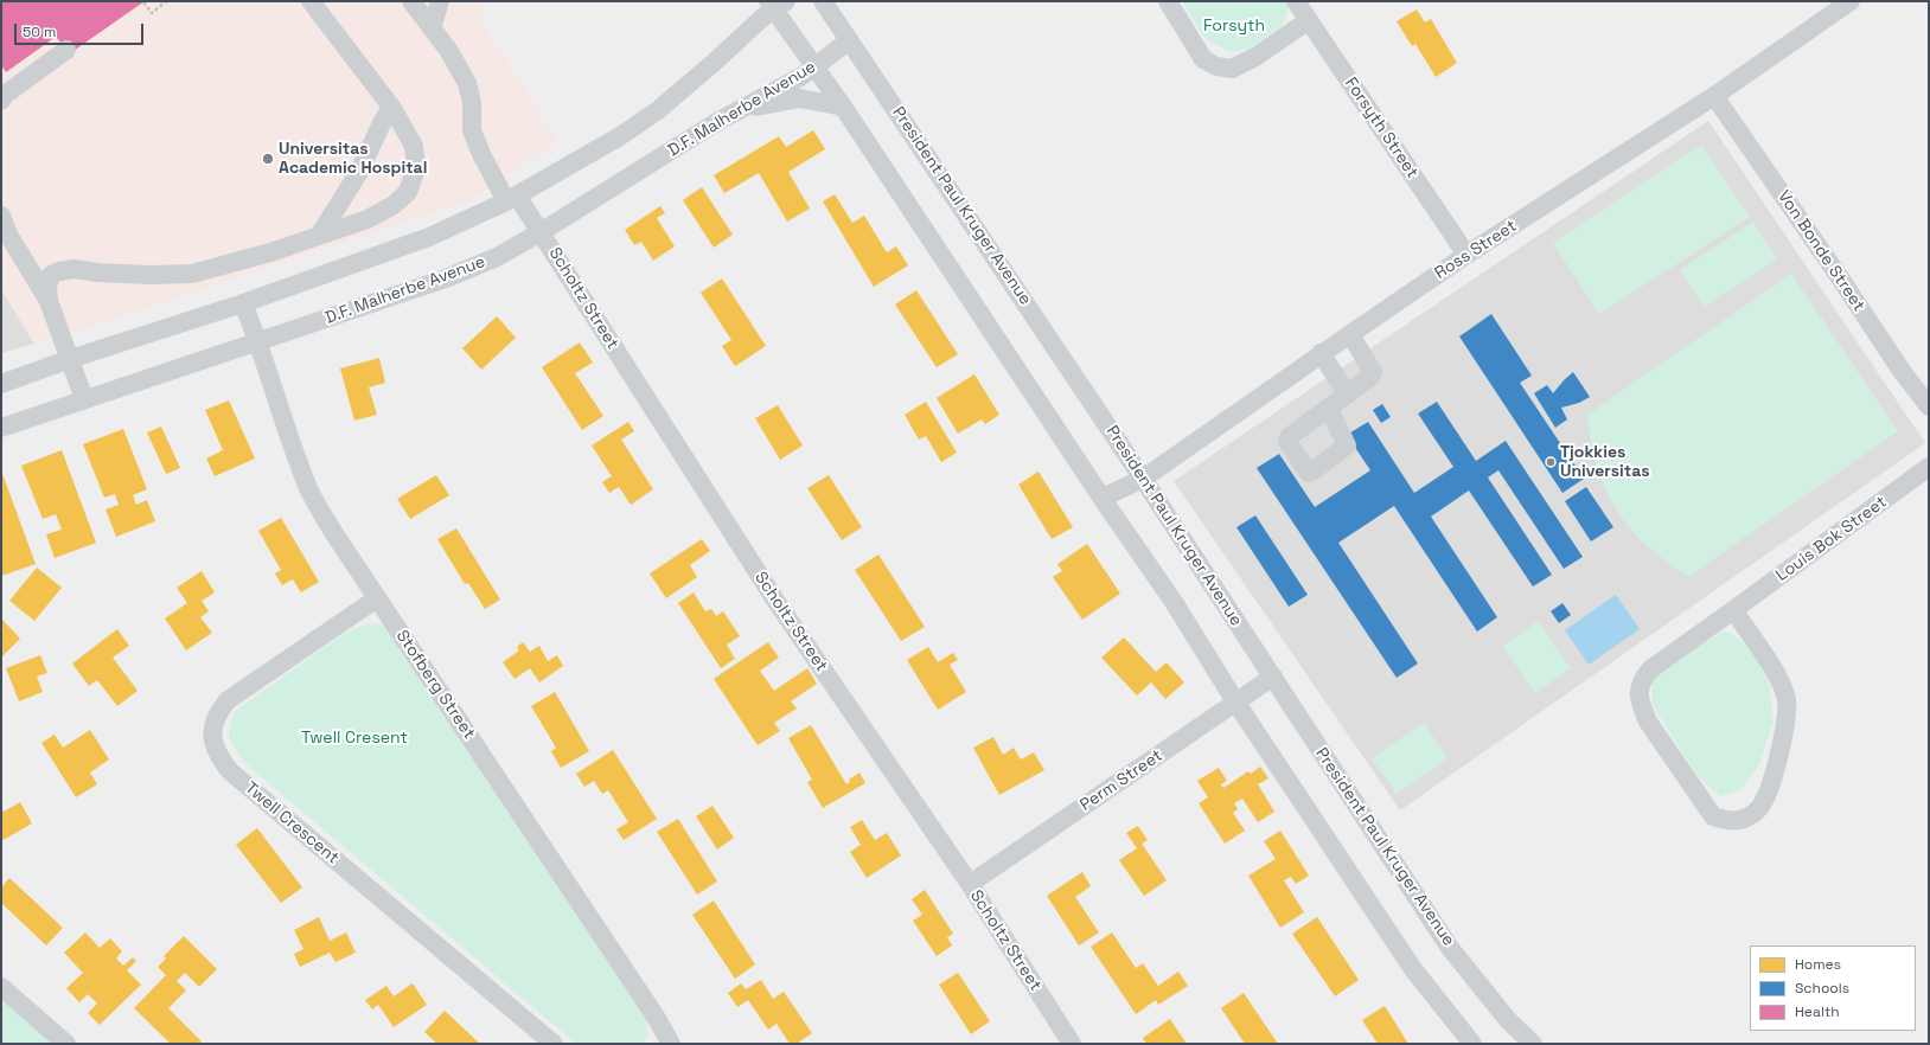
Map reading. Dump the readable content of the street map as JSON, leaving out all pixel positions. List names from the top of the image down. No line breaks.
{"streets":{"street":["D.F. Malherbe Avenue","Forsyth Street","President Paul Kruger Avenue","Ross Street","Von Bonde Street","Scholtz Street","Louis Bok Street","Stofberg Street","Perm Street","Twell Crescent"]},"crossings":[["D.F. Malherbe Avenue","President Paul Kruger Avenue"],["D.F. Malherbe Avenue","Scholtz Street"],["D.F. Malherbe Avenue","Stofberg Street"],["Forsyth Street","Ross Street"],["President Paul Kruger Avenue","Ross Street"],["President Paul Kruger Avenue","Perm Street"],["Ross Street","Von Bonde Street"],["Scholtz Street","Perm Street"],["Stofberg Street","Twell Crescent"]],"parks":["Forsyth","Twell Cresent"],"places":["Universitas Academic Hospital","Tjokkies Universitas"],"legend":["Homes","Schools","Health"],"scale_bar":"50 m"}
